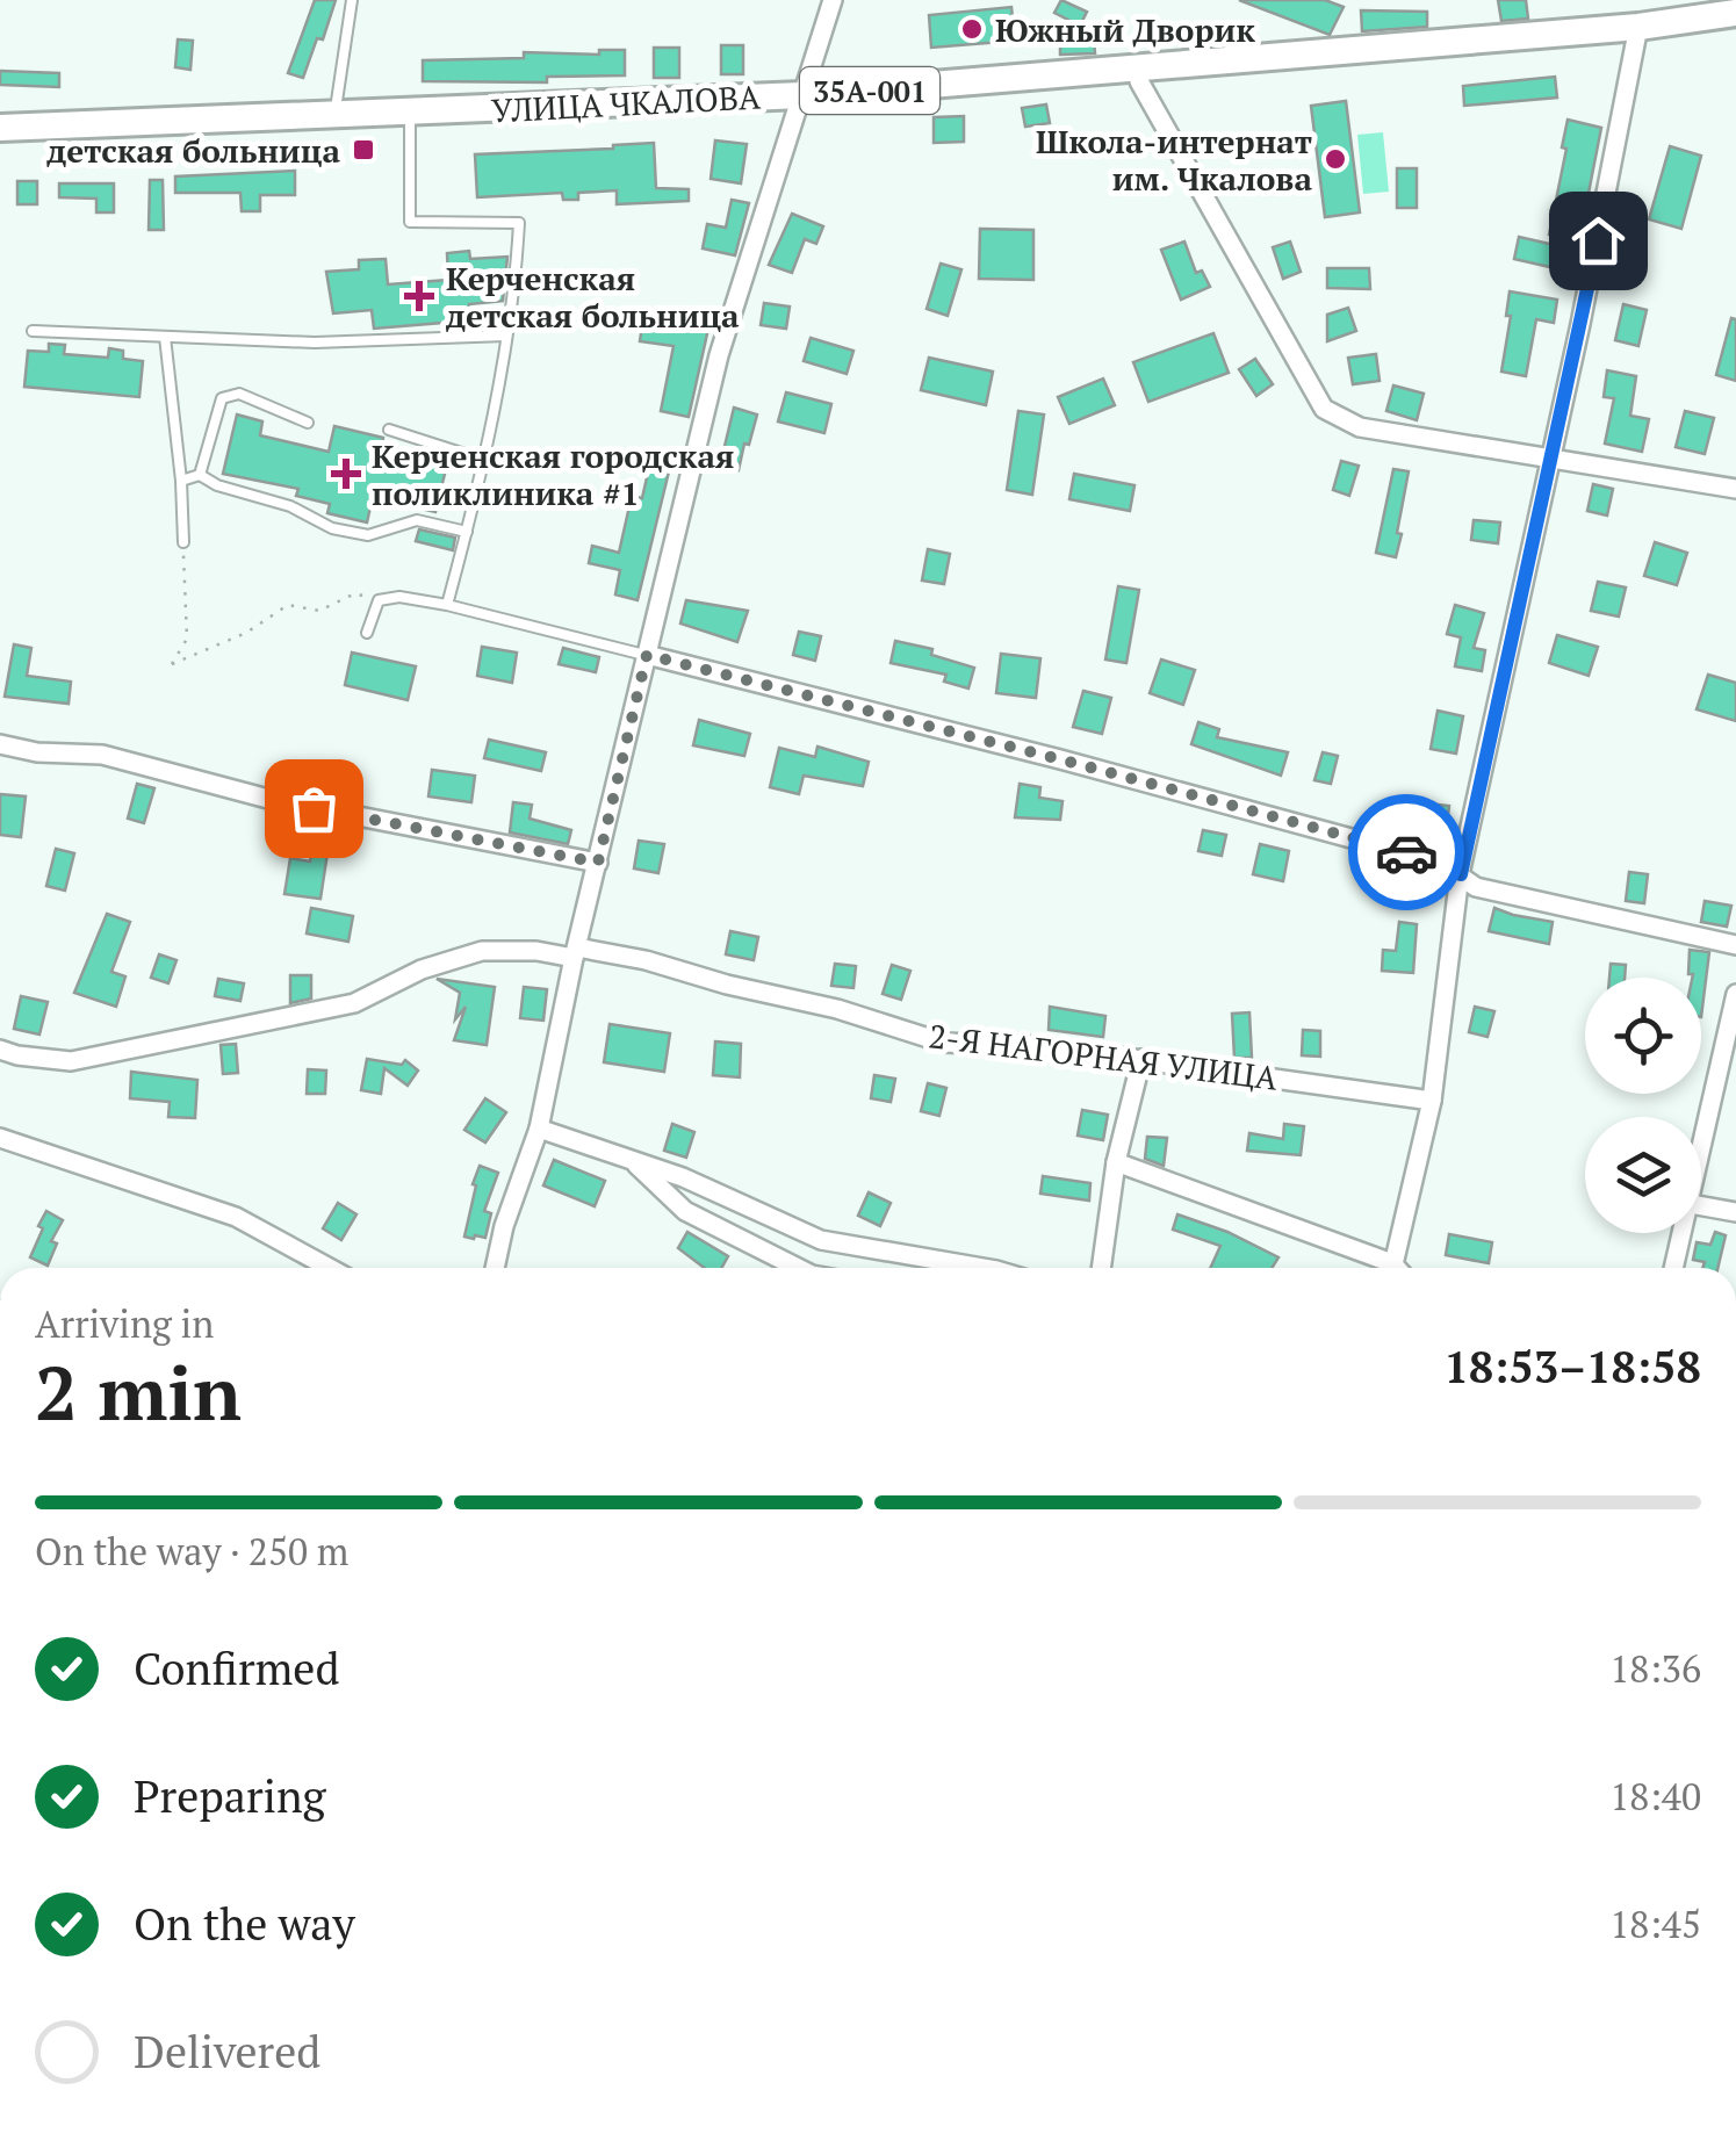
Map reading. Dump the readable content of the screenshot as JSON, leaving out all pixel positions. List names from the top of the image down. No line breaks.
{"streets":{"main road":["35А-001","УЛИЦА ЧКАЛОВА"],"street":["2-Я НАГОРНАЯ УЛИЦА"]},"places":{"other":["Южный Дворик","Школа-интернат им. Чкалова"],"transit":["детская больница"],"health":["Керченская детская больница","Керченская городская поликлиника #1"]},"page":{"heading":["2 min","Arriving in","18:53–18:58"],"bar":"On the way · 250 m","list":[["Confirmed","18:36"],["Preparing","18:40"],["On the way","18:45"],"Delivered"]}}
